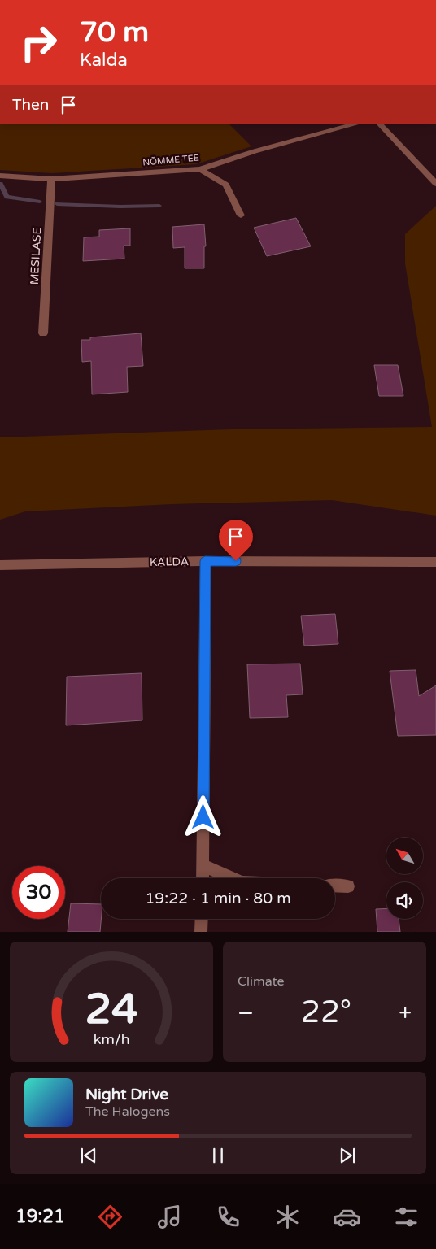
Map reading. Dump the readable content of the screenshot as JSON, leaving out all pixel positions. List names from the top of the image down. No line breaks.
{"streets":{"street":["NÕMME TEE","MESILASE","KALDA"]},"crossings":[["NÕMME TEE","MESILASE"]],"north":"top left","page":{"turn":["70 m","Kalda"],"then":"Then","limit":"30","trip":"19:22 · 1 min · 80 m","tile":"Climate","heat":["−","22°","+"],"song":["Night Drive","The Halogens"],"tabs":"19:21","gauge":["24","km/h"]}}
